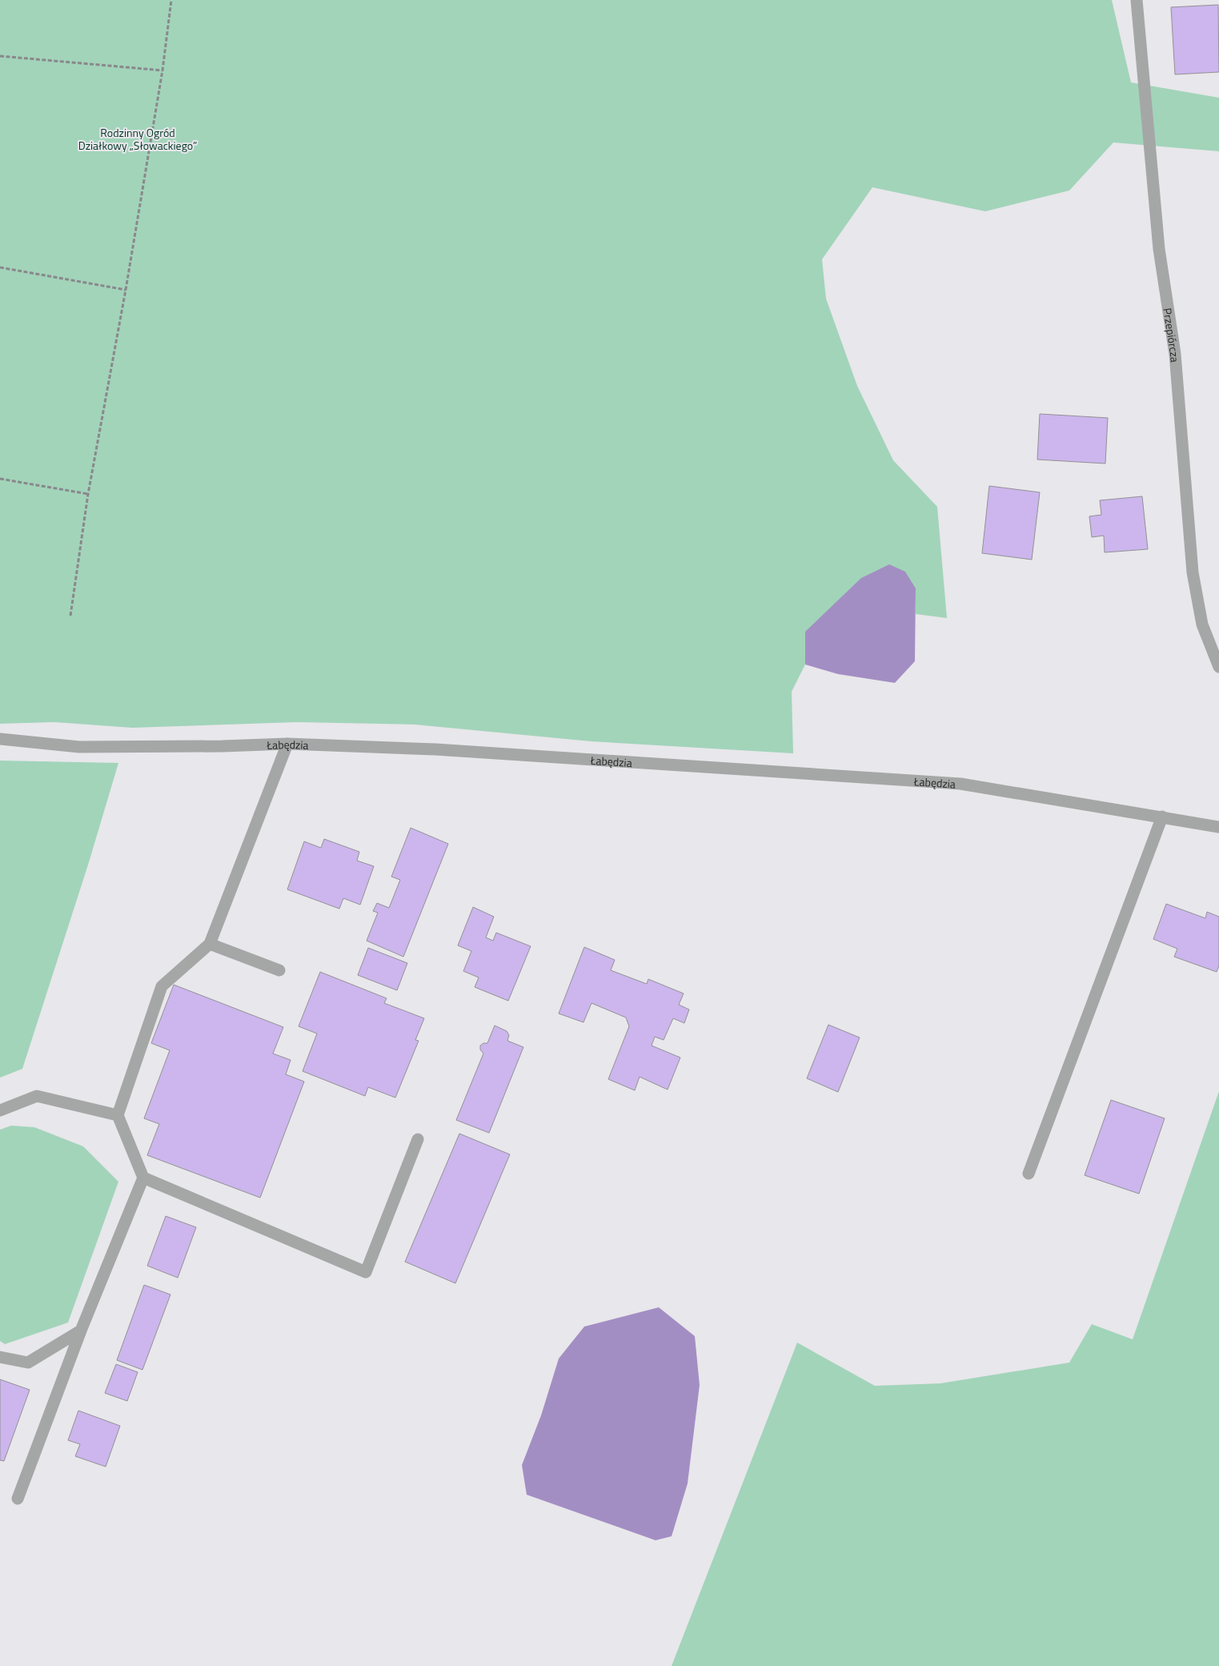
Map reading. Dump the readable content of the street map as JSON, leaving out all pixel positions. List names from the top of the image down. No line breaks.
{"streets":{"street":["Przepiórcza","Łabędzia"]},"parks":["Rodzinny Ogród Działkowy „Słowackiego”"]}
